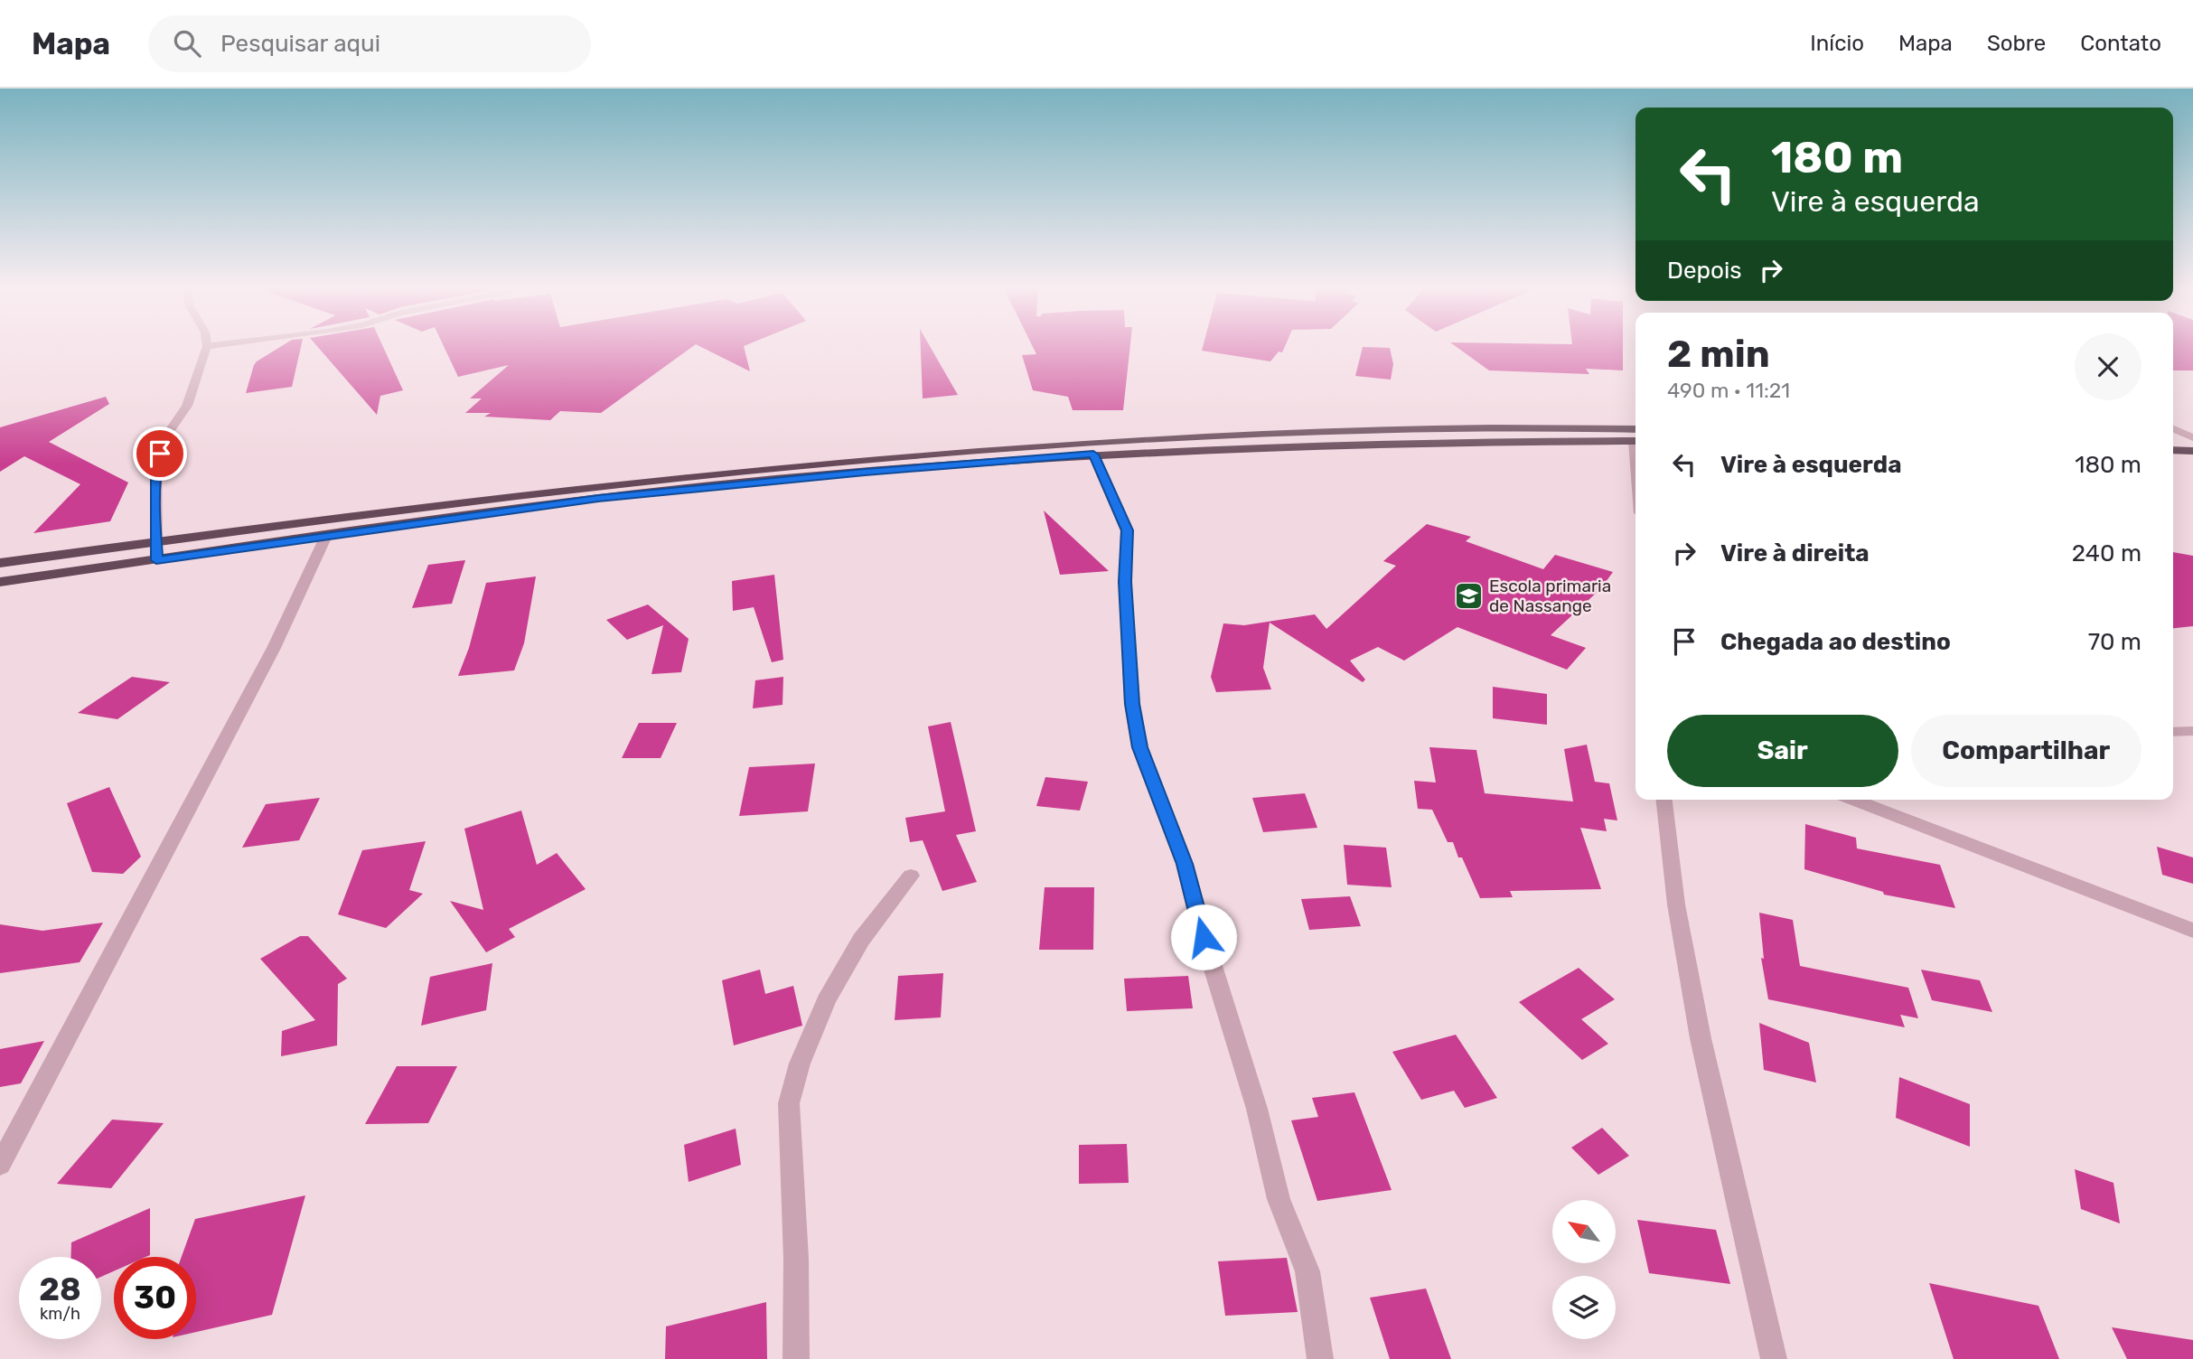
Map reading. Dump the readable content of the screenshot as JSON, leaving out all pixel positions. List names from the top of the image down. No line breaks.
{"places":{"school or university":["Escola primaria de Nassange"]},"north":"top left","page":{"header":"Mapa","search":"Pesquisar aqui","nav":["Início","Mapa","Sobre","Contato"],"turn":["180 m","Vire à esquerda"],"then":"Depois","heading":["2 min","490 m · 11:21"],"list":[{"name":"Vire à esquerda","value":"180 m"},{"name":"Vire à direita","value":"240 m"},{"name":"Chegada ao destino","value":"70 m"}],"buttons":["Sair","Compartilhar"],"speed":"28 km/h","limit":"30"}}
